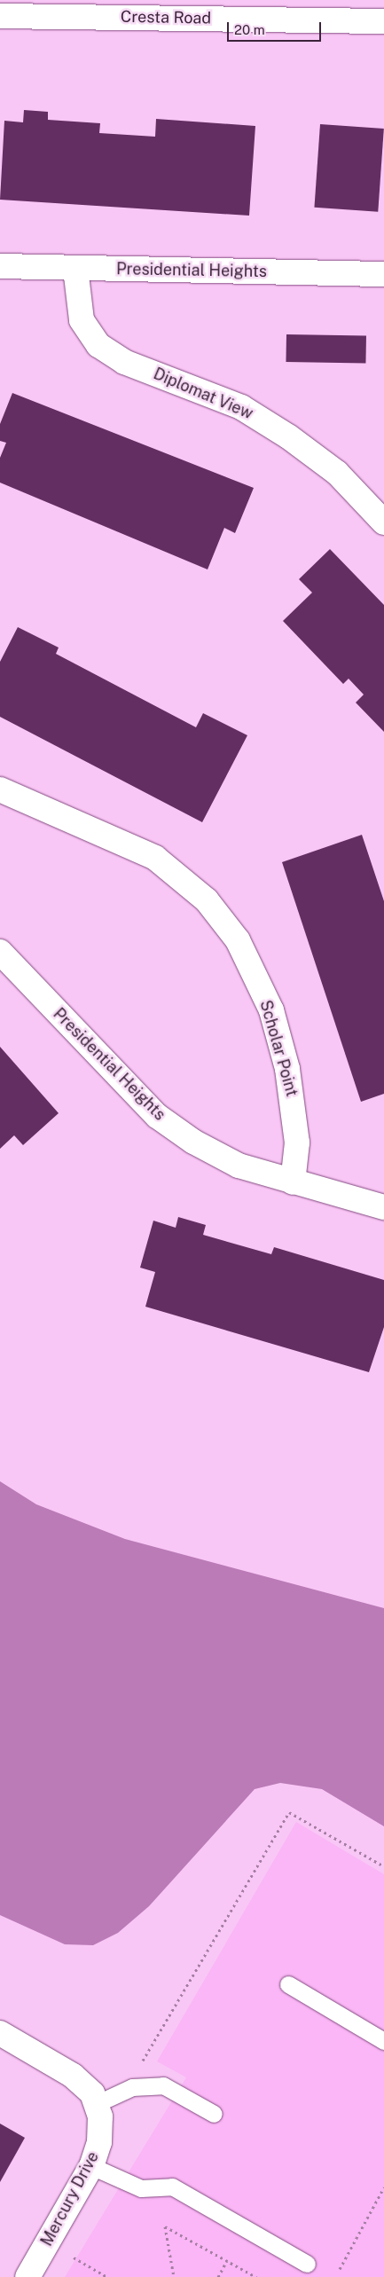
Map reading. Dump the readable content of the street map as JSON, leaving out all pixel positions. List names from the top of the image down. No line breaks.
{"streets":{"street":["Cresta Road","Presidential Heights","Diplomat View","Scholar Point","Mercury Drive"]},"crossings":[["Presidential Heights","Diplomat View"],["Presidential Heights","Scholar Point"]],"scale_bar":"20 m"}
